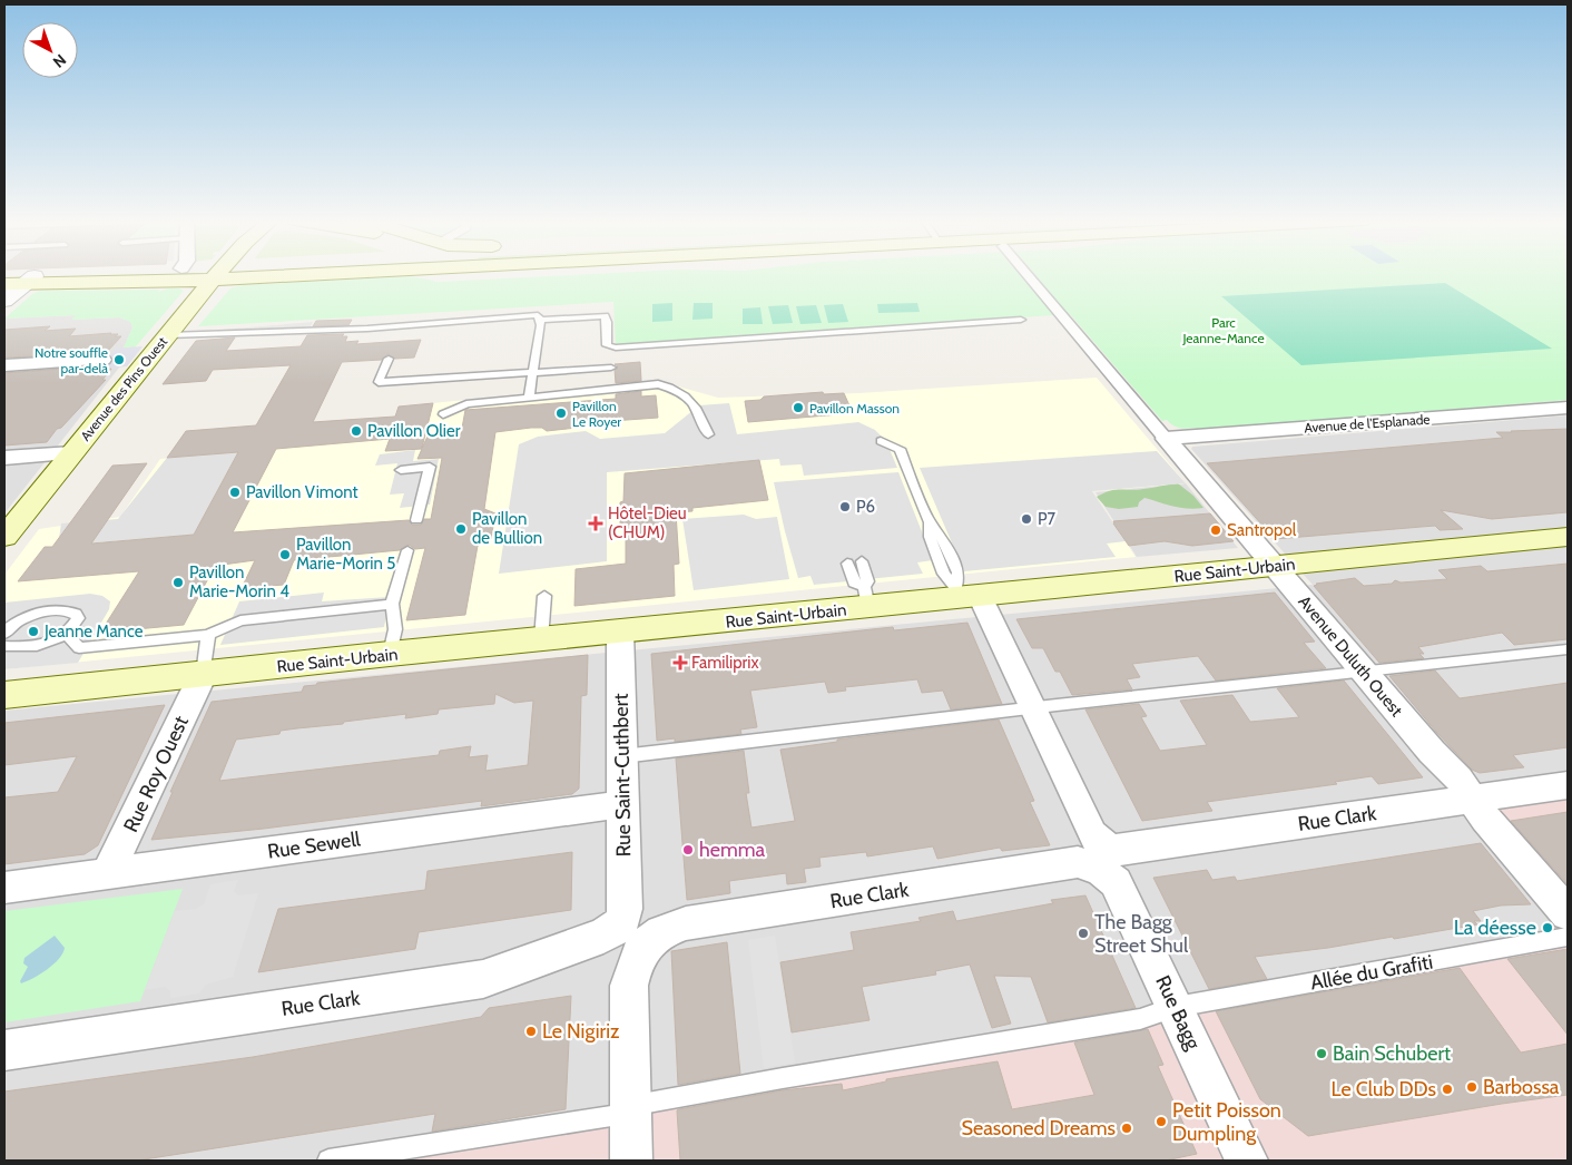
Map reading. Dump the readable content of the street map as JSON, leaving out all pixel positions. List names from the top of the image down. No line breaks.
{"streets":{"main road":["Avenue des Pins Ouest","Rue Saint-Urbain"],"street":["Avenue de l'Esplanade","Avenue Duluth Ouest","Rue Roy Ouest","Rue Saint-Cuthbert","Rue Clark","Rue Sewell","Rue Bagg"],"lane":["Allée du Grafiti"]},"crossings":[["Avenue de l'Esplanade","Avenue Duluth Ouest"],["Rue Saint-Urbain","Avenue Duluth Ouest"],["Rue Saint-Urbain","Rue Roy Ouest"],["Rue Saint-Urbain","Rue Saint-Cuthbert"],["Rue Saint-Urbain","Rue Bagg"],["Avenue Duluth Ouest","Rue Clark"],["Rue Roy Ouest","Rue Sewell"],["Rue Saint-Cuthbert","Rue Clark"],["Rue Saint-Cuthbert","Rue Sewell"],["Rue Saint-Cuthbert","Allée du Grafiti"],["Rue Clark","Rue Bagg"],["Allée du Grafiti","Rue Bagg"]],"parks":["Parc Jeanne-Mance"],"places":{"other":["Notre souffle par-delà","Pavillon Masson","Pavillon Le Royer","Pavillon Olier","Pavillon Vimont","P6","P7","Pavillon de Bullion","Santropol","Pavillon Marie-Morin 5","Pavillon Marie-Morin 4","Jeanne Mance","hemma","La déesse","The Bagg Street Shul","Le Nigiriz","Bain Schubert","Barbossa","Le Club DDs","Petit Poisson Dumpling","Seasoned Dreams"],"health":["Hôtel-Dieu (CHUM)","Familiprix"]},"north":"bottom right"}
